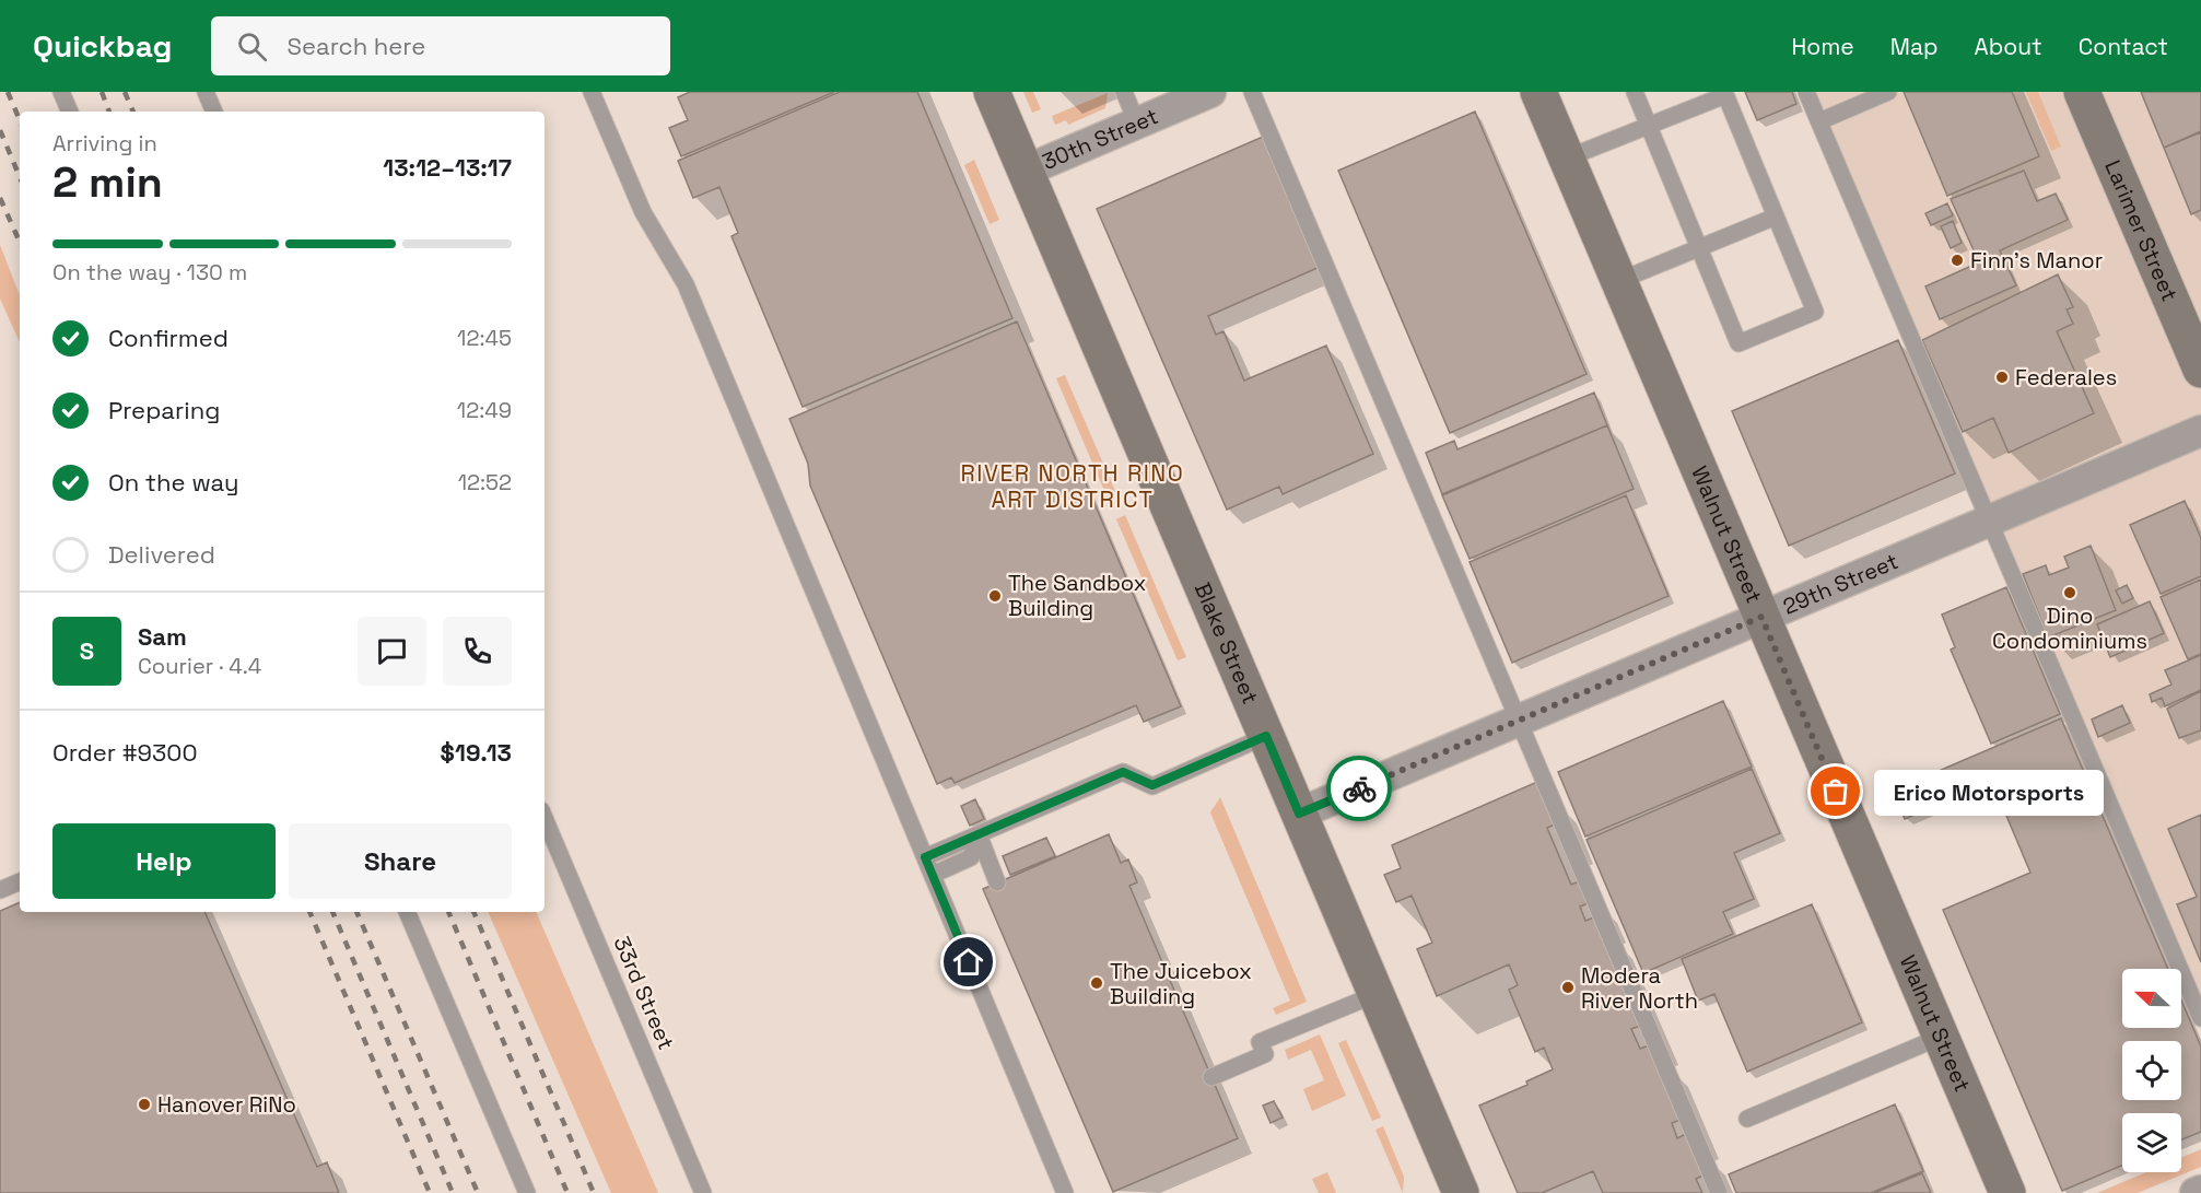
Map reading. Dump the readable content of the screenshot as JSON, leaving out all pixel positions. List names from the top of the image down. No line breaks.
{"streets":{"street":["30th Street","Larimer Street","Walnut Street","29th Street","Blake Street"],"lane":["33rd Street"]},"crossings":[["30th Street","Blake Street"],["Walnut Street","29th Street"],["29th Street","Blake Street"]],"districts":["RIVER NORTH RINO ART DISTRICT"],"places":["Finn's Manor","Federales","Dino Condominiums","The Sandbox Building","Erico Motorsports","The Juicebox Building","Modera River North","Hanover RiNo"],"north":"left","page":{"header":"Quickbag","search":"Search here","nav":["Home","Map","About","Contact"],"heading":["2 min","Arriving in","13:12–13:17"],"panel":["Sam","Courier · 4.4","Order #9300","$19.13"],"bar":"On the way · 130 m","list":[["Confirmed","12:45"],["Preparing","12:49"],["On the way","12:52"],"Delivered"],"round":"S","bubble":"Erico Motorsports","buttons":["Help","Share"]}}
